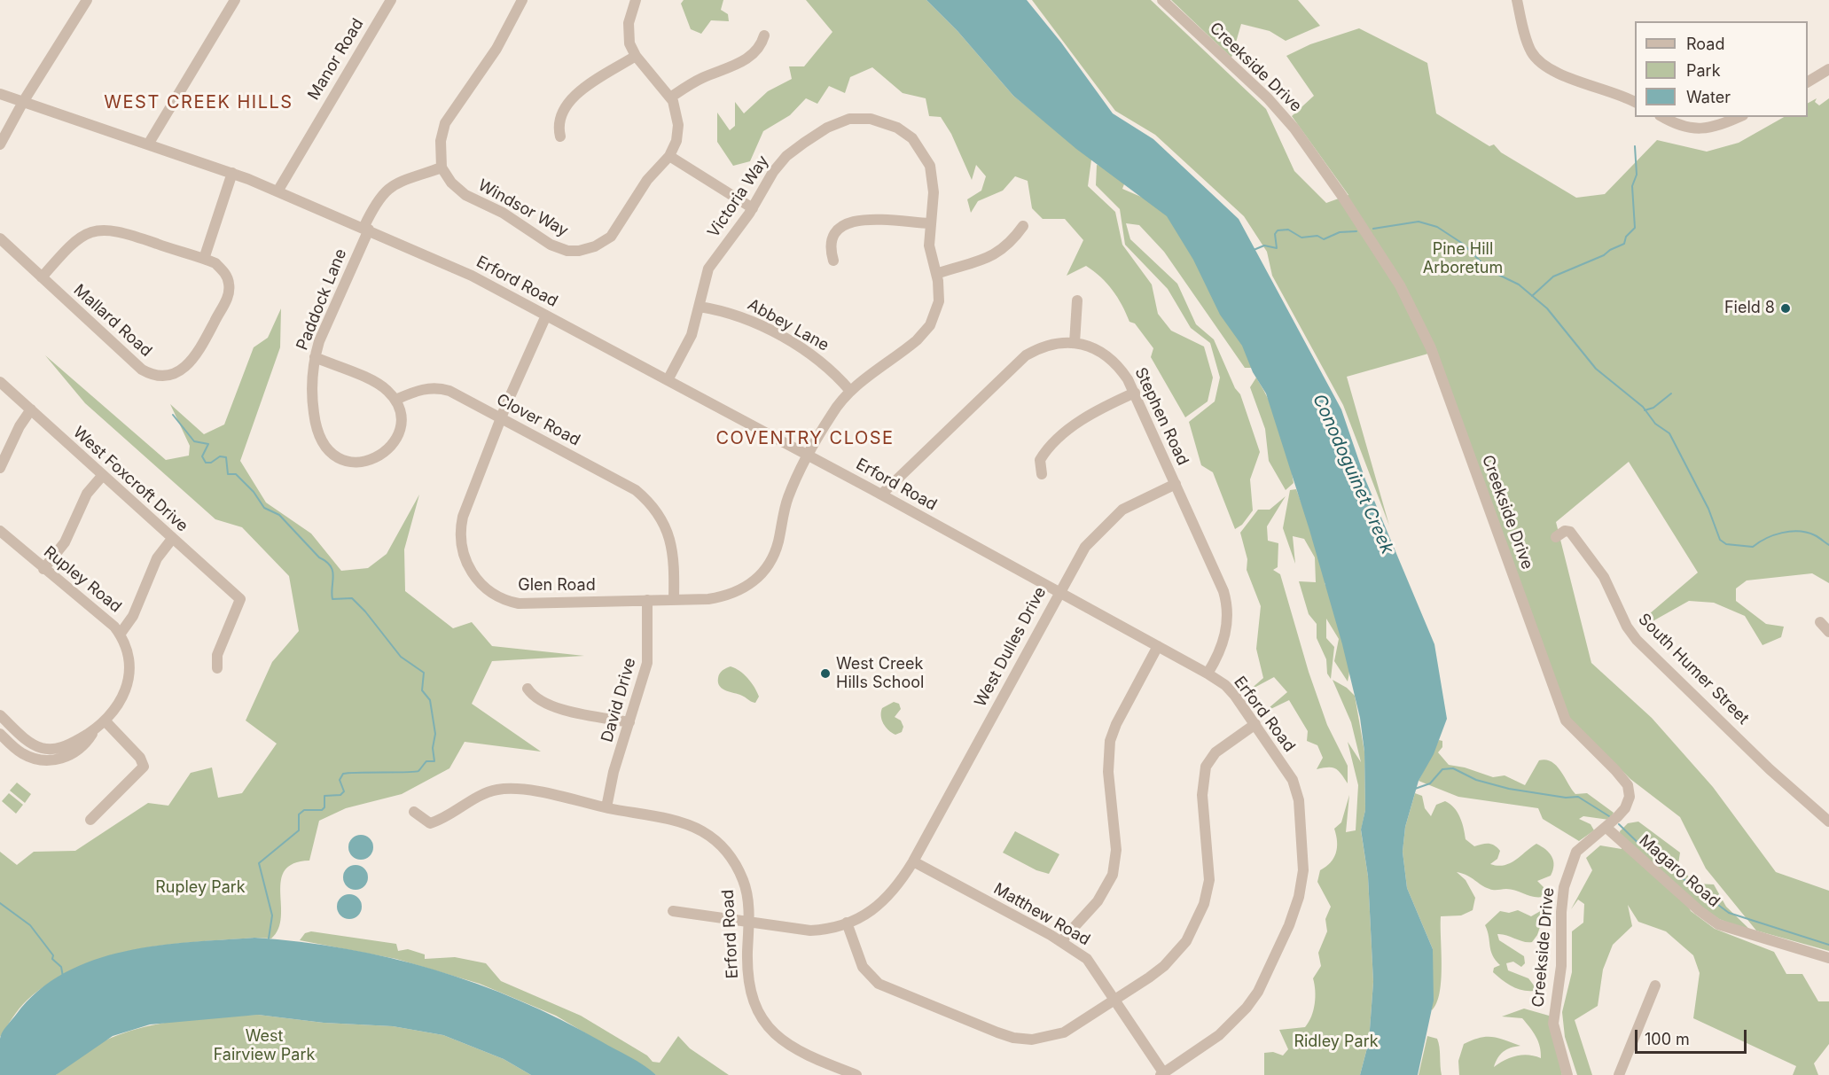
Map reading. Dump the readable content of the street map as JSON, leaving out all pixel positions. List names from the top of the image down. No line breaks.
{"streets":{"street":["Manor Road","Creekside Drive","Victoria Way","Windsor Way","Erford Road","Paddock Lane","Mallard Road","Abbey Lane","Stephen Road","Clover Road","West Foxcroft Drive","Rupley Road","Glen Road","West Dulles Drive","South Humer Street","David Drive","Magaro Road","Matthew Road"]},"crossings":[["Manor Road","Erford Road"],["Creekside Drive","Magaro Road"],["Victoria Way","Erford Road"],["Victoria Way","Abbey Lane"],["Victoria Way","Glen Road"],["Windsor Way","Paddock Lane"],["Erford Road","Paddock Lane"],["Erford Road","Stephen Road"],["Erford Road","Glen Road"],["Erford Road","West Dulles Drive"],["Erford Road","David Drive"],["Erford Road","Matthew Road"],["Paddock Lane","Clover Road"],["Stephen Road","West Dulles Drive"],["Clover Road","Glen Road"],["Glen Road","David Drive"],["West Dulles Drive","Matthew Road"]],"districts":["WEST CREEK HILLS","COVENTRY CLOSE"],"water":["Conodoguinet Creek"],"parks":["Pine Hill Arboretum","Rupley Park","West Fairview Park","Ridley Park"],"places":["Field 8","West Creek Hills School"],"legend":["Road","Park","Water"],"scale_bar":"100 m"}
